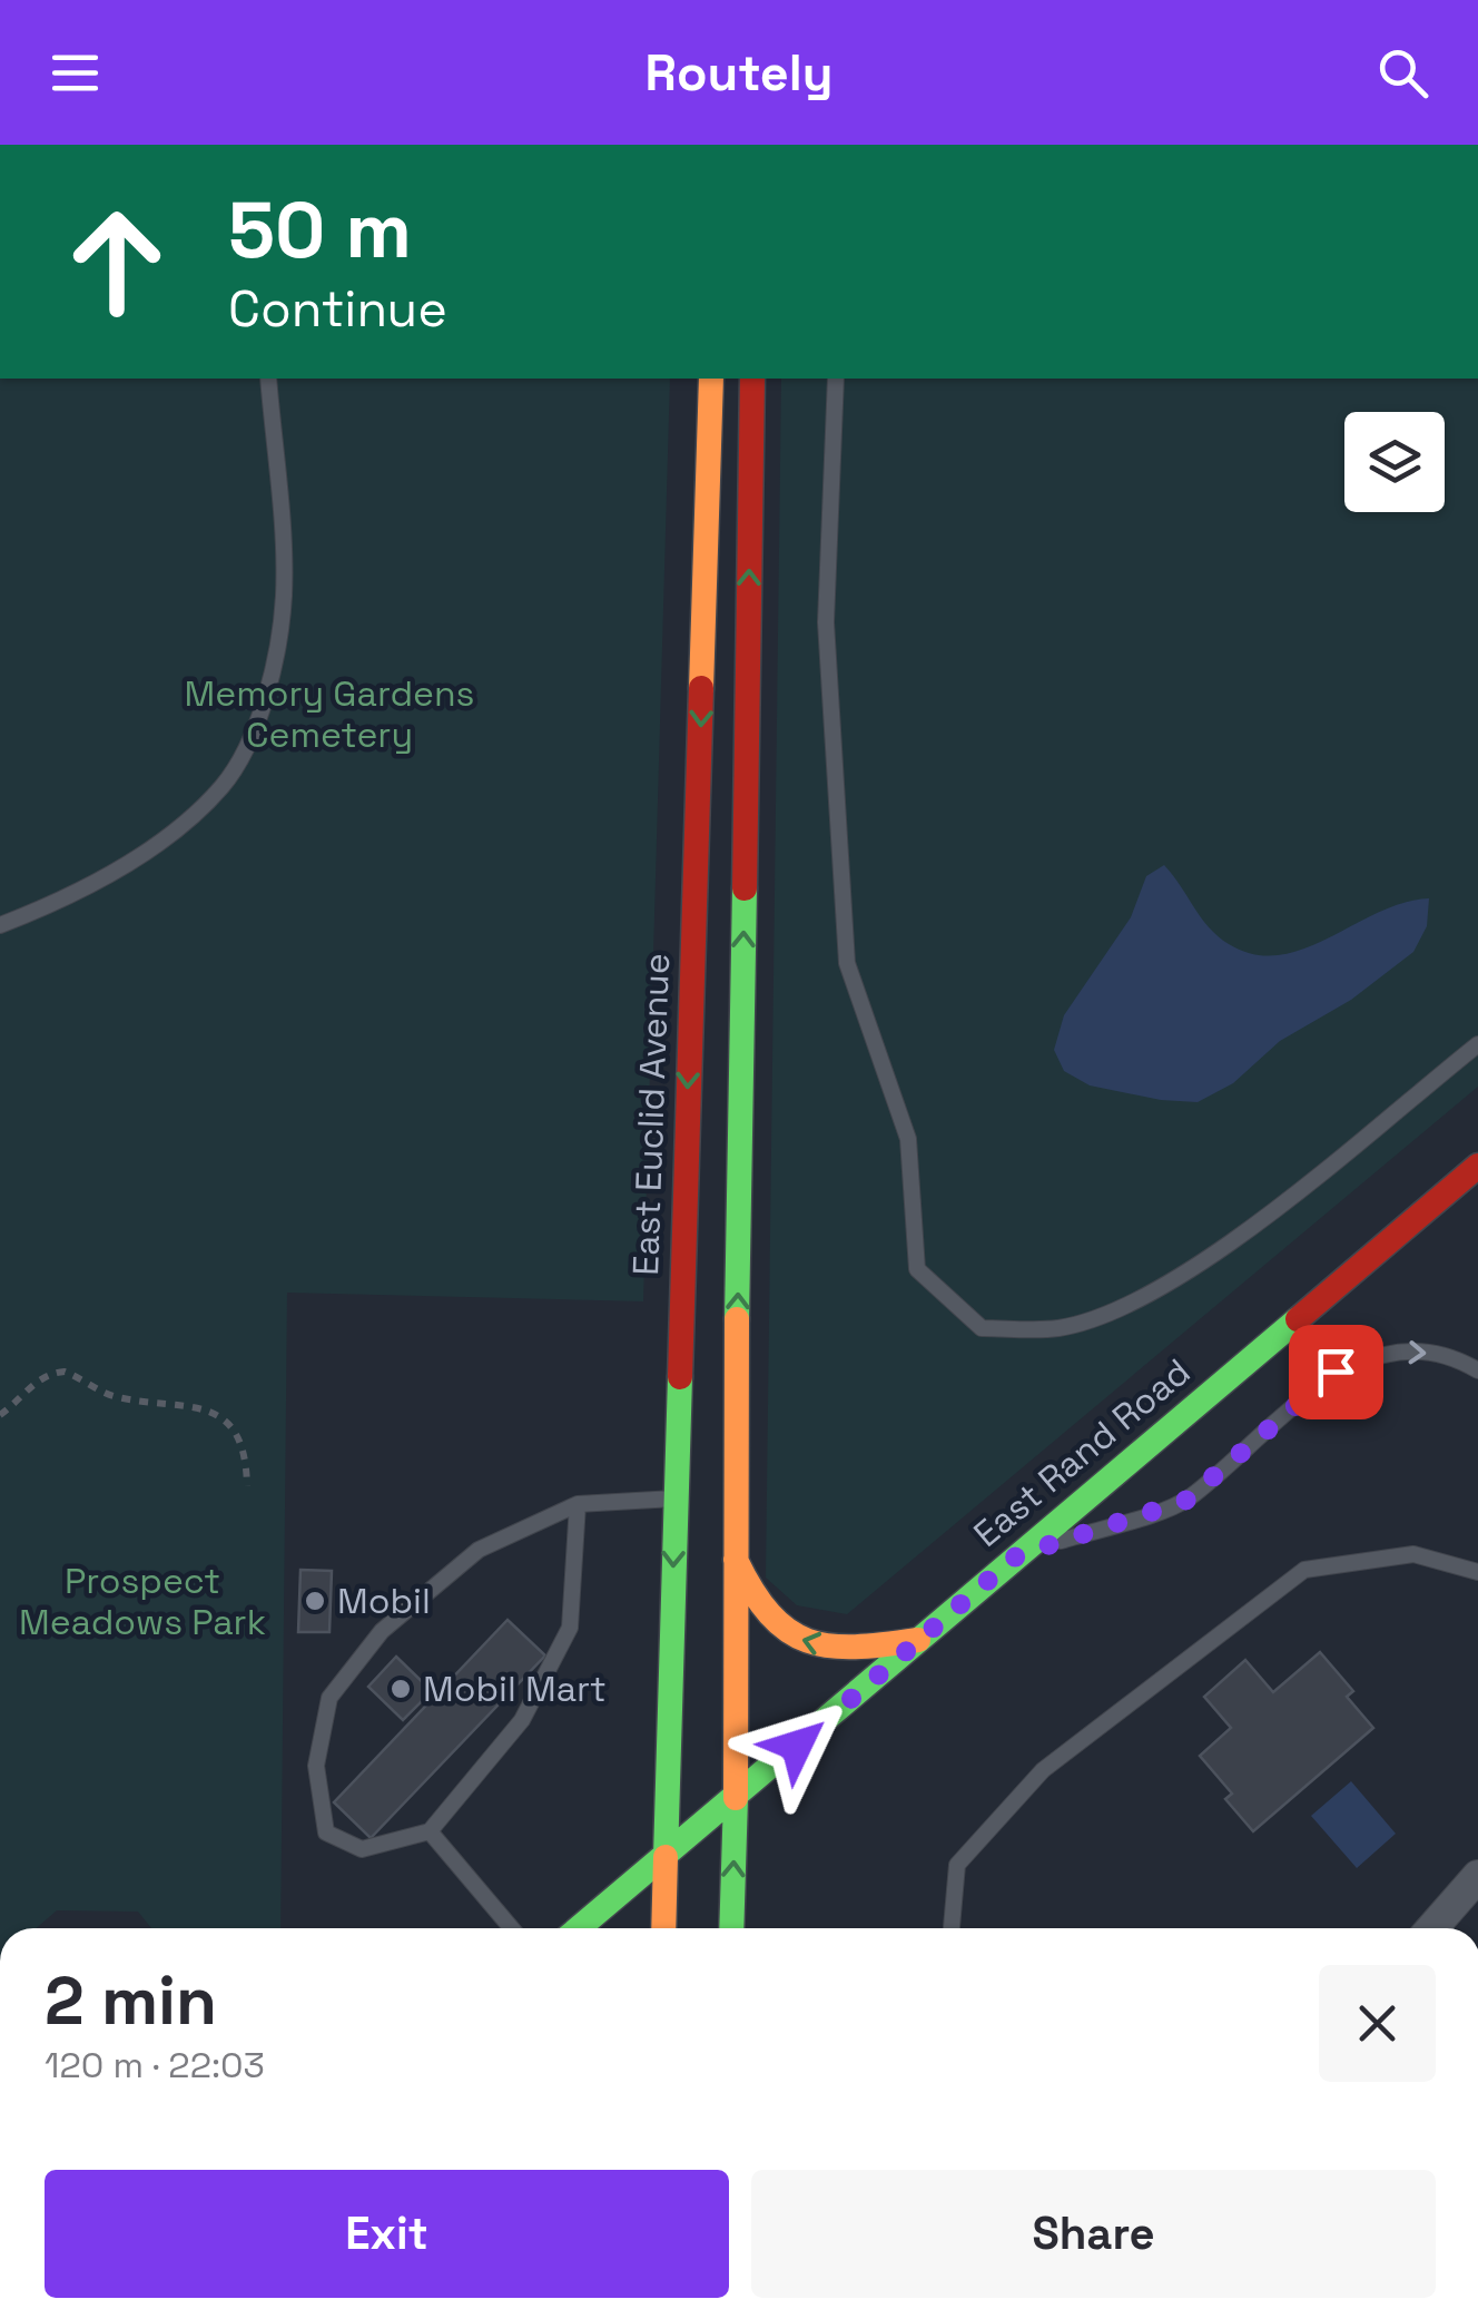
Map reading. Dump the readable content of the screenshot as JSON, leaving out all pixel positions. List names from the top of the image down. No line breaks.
{"streets":{"main road":["East Euclid Avenue","East Rand Road"]},"crossings":[["East Euclid Avenue","East Rand Road"]],"parks":["Memory Gardens Cemetery","Prospect Meadows Park"],"places":["Mobil","Mobil Mart"],"page":{"header":"Routely","turn":["50 m","Continue"],"heading":["2 min","120 m · 22:03"],"buttons":["Exit","Share"]}}
